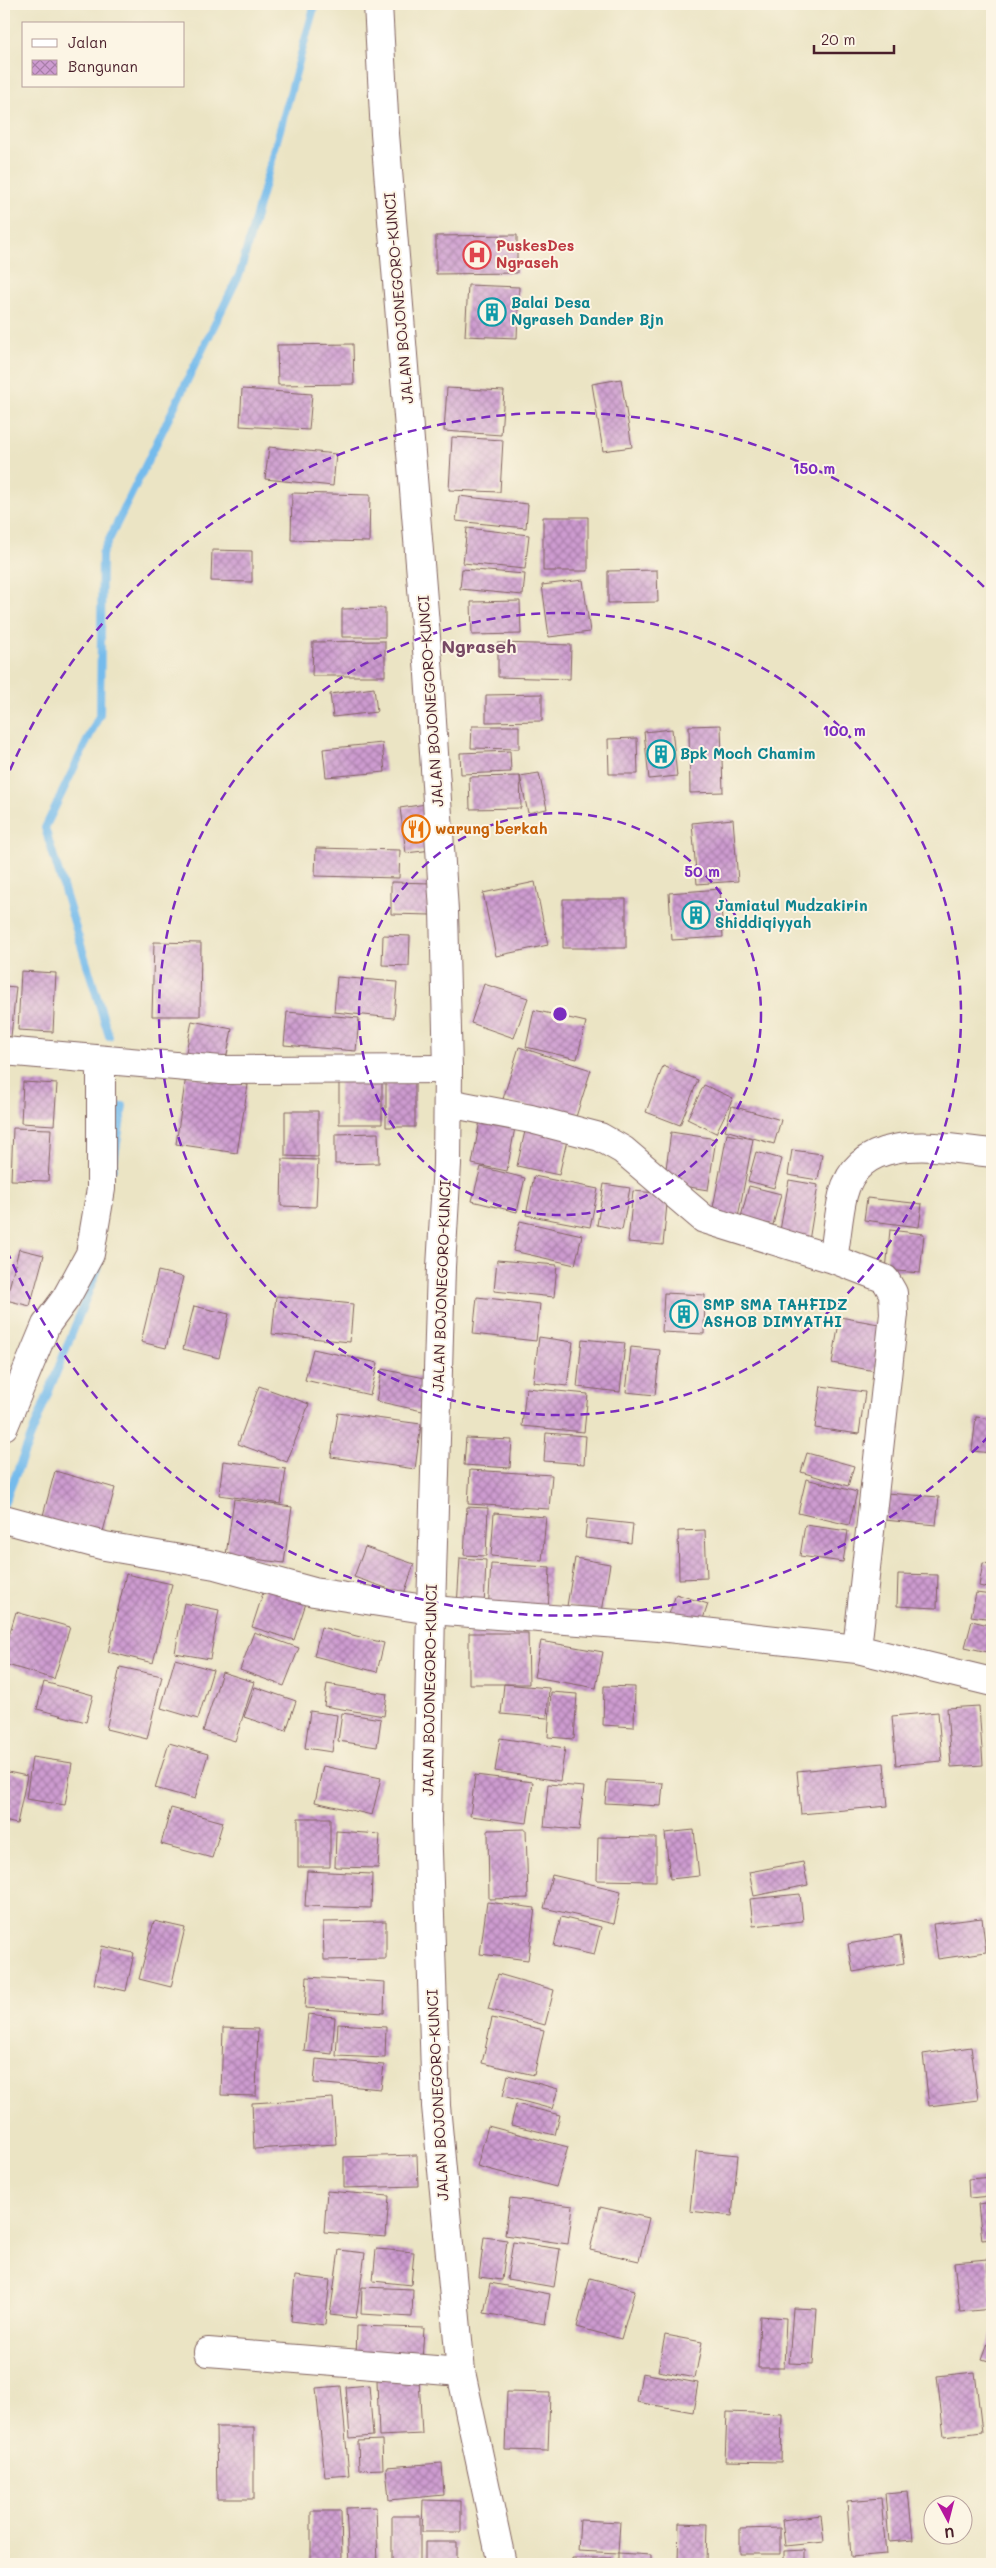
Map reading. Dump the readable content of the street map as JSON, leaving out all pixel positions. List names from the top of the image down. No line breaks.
{"streets":{"street":["JALAN BOJONEGORO-KUNCI"]},"districts":["Ngraseh"],"places":{"hospital":["PuskesDes Ngraseh"],"building":["Balai Desa Ngraseh Dander Bjn","Bpk Moch Chamim","Jamiatul Mudzakirin Shiddiqiyyah","SMP SMA TAHFIDZ ASHOB DIMYATHI"],"restaurant":["warung berkah"]},"legend":["Jalan","Bangunan"],"scale_bar":"20 m","north":"bottom","rings":["150 m","100 m","50 m"]}
